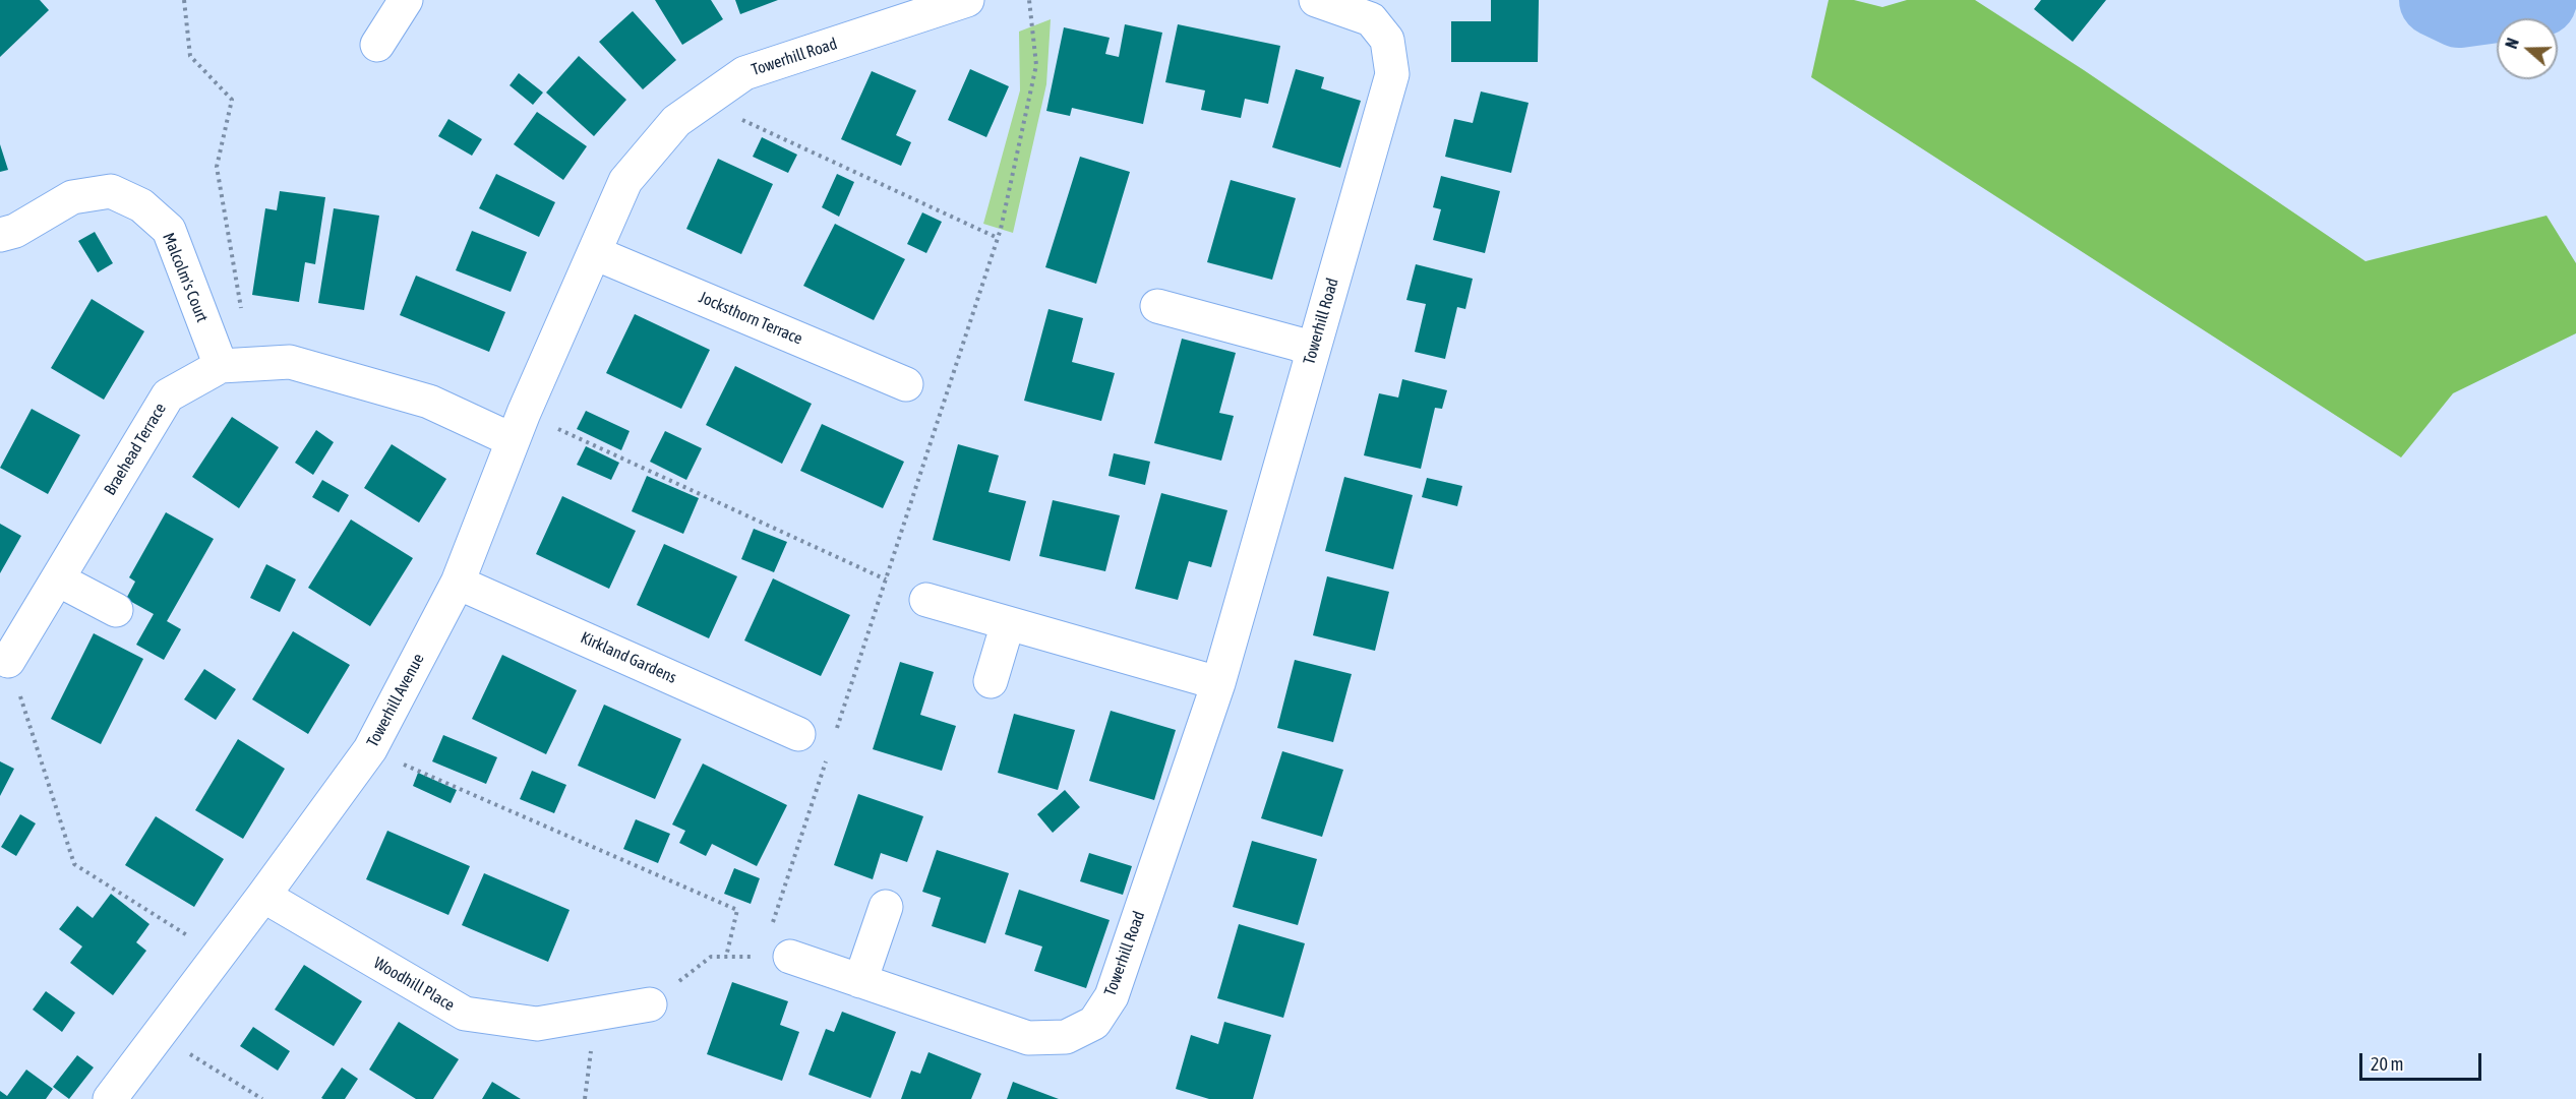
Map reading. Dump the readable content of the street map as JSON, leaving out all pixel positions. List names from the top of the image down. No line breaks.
{"streets":{"street":["Towerhill Road","Malcolm's Court","Jocksthorn Terrace","Braehead Terrace","Kirkland Gardens","Towerhill Avenue","Woodhill Place"]},"crossings":[["Towerhill Road","Jocksthorn Terrace"],["Towerhill Road","Towerhill Avenue"],["Malcolm's Court","Braehead Terrace"],["Jocksthorn Terrace","Towerhill Avenue"],["Braehead Terrace","Towerhill Avenue"],["Kirkland Gardens","Towerhill Avenue"],["Towerhill Avenue","Woodhill Place"]],"scale_bar":"20 m","north":"left"}
